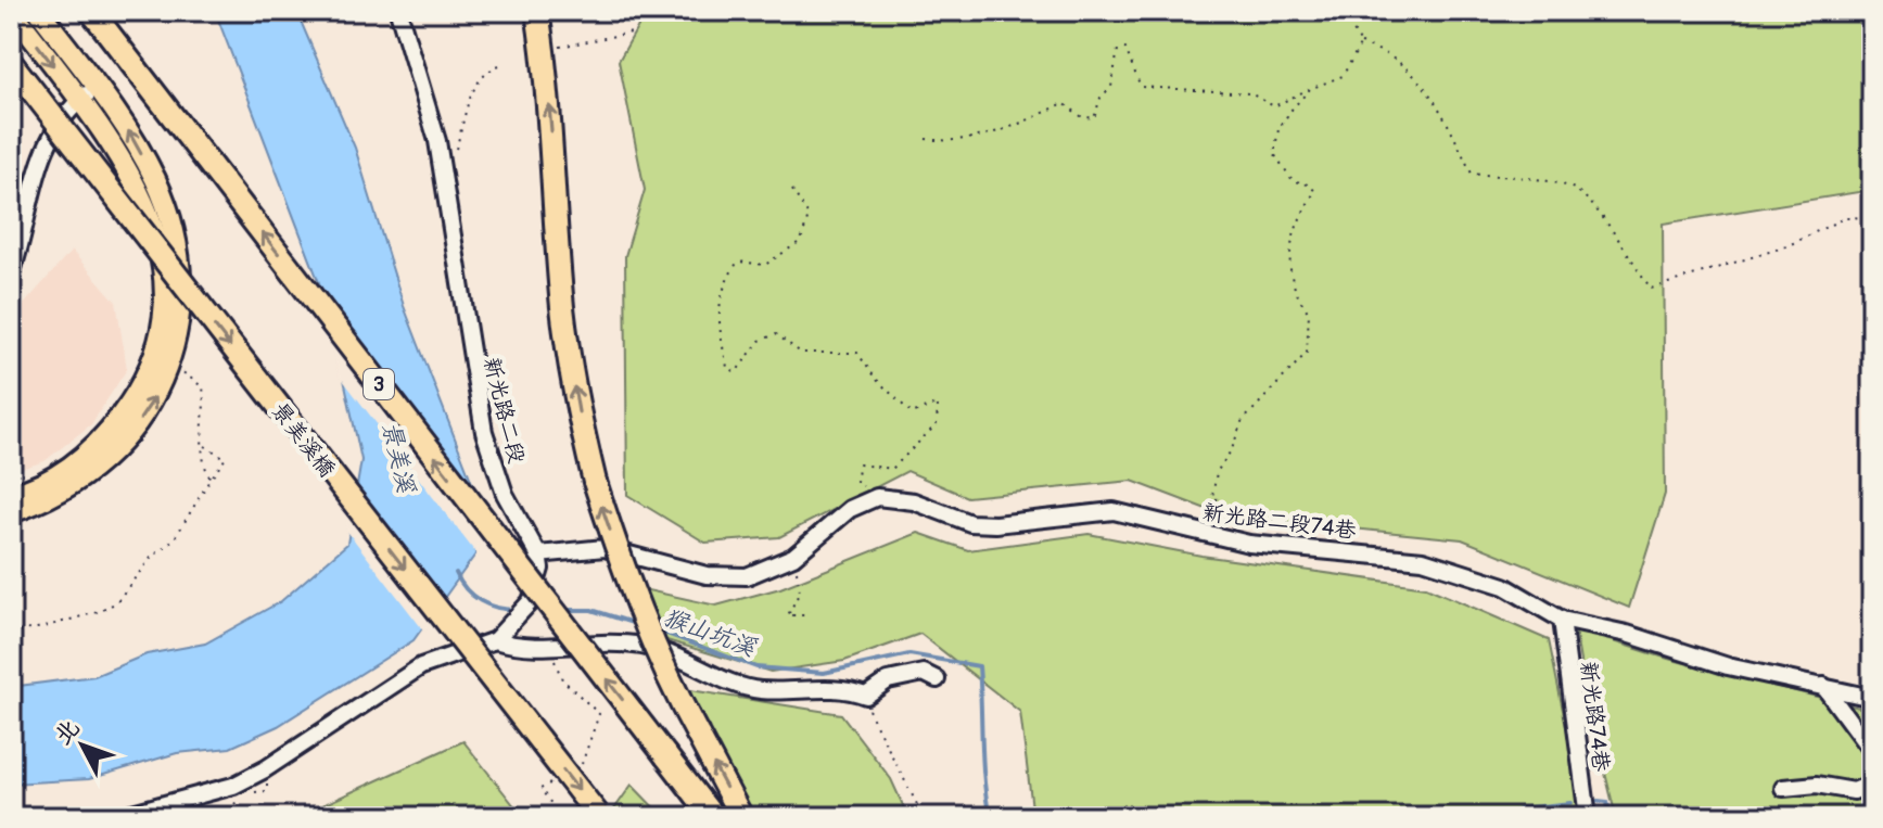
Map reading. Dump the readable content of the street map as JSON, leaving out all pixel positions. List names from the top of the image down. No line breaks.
{"streets":{"highway":["3","景美溪橋"],"street":["新光路二段","新光路二段74巷","新光路74巷"]},"crossings":[["新光路二段74巷","新光路74巷"]],"water":["景美溪","猴山坑溪"],"north":"top left"}
